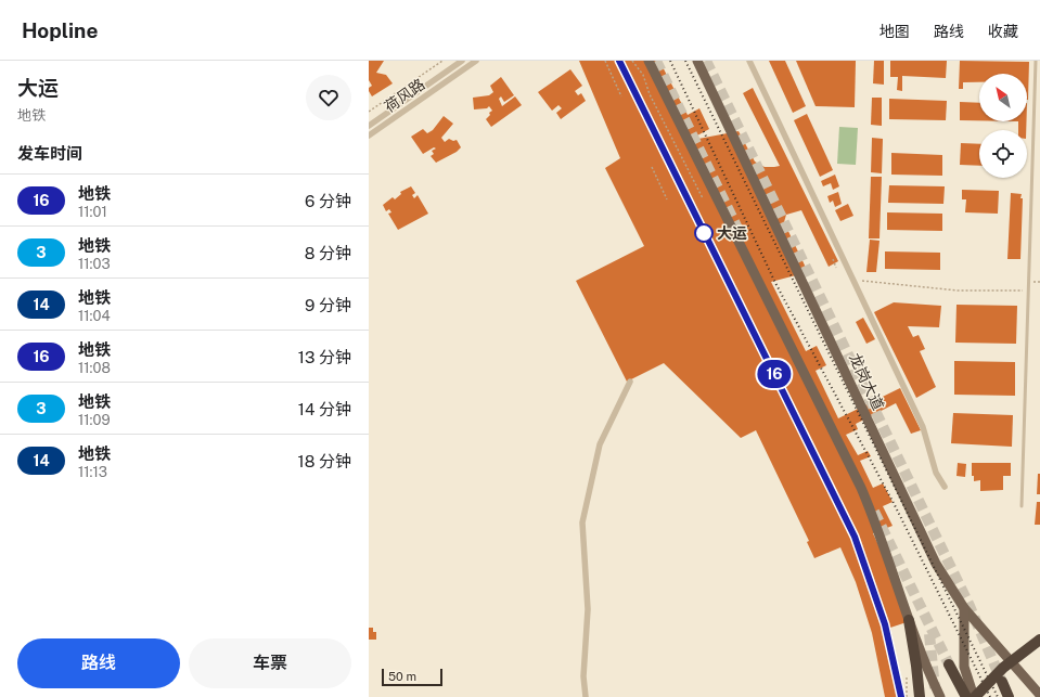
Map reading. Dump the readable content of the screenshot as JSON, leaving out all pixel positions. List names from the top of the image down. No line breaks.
{"streets":{"main road":["龙岗大道"],"street":["荷风路"]},"places":["大运"],"lines":["metro line 16"],"scale_bar":"50 m","north":"top left","page":{"header":"Hopline","nav":["地图","路线","收藏"],"heading":[["大运","地铁"],"发车时间"],"on_map":"16","list":[{"mark":"16","name":"地铁","note":"11:01","value":"6 分钟"},{"mark":"3","name":"地铁","note":"11:03","value":"8 分钟"},{"mark":"14","name":"地铁","note":"11:04","value":"9 分钟"},{"mark":"16","name":"地铁","note":"11:08","value":"13 分钟"},{"mark":"3","name":"地铁","note":"11:09","value":"14 分钟"},{"mark":"14","name":"地铁","note":"11:13","value":"18 分钟"}],"buttons":["路线","车票"],"scale":"50 m"}}
